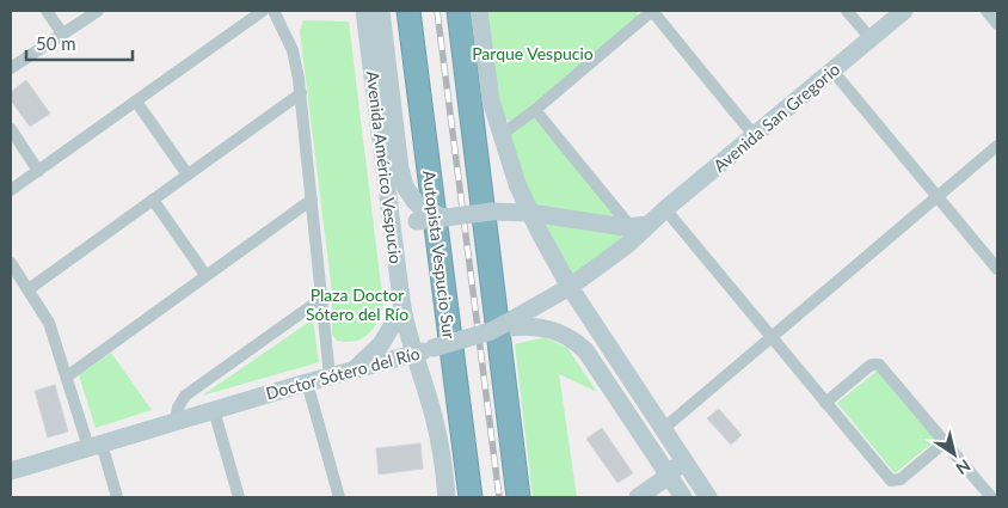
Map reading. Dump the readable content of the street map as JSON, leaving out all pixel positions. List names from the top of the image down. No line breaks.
{"streets":{"highway":["Autopista Vespucio Sur"],"main road":["Avenida San Gregorio","Avenida Américo Vespucio","Doctor Sótero del Río"]},"crossings":[["Avenida Américo Vespucio","Doctor Sótero del Río"]],"parks":["Parque Vespucio","Plaza Doctor Sótero del Río"],"scale_bar":"50 m","north":"bottom right"}
